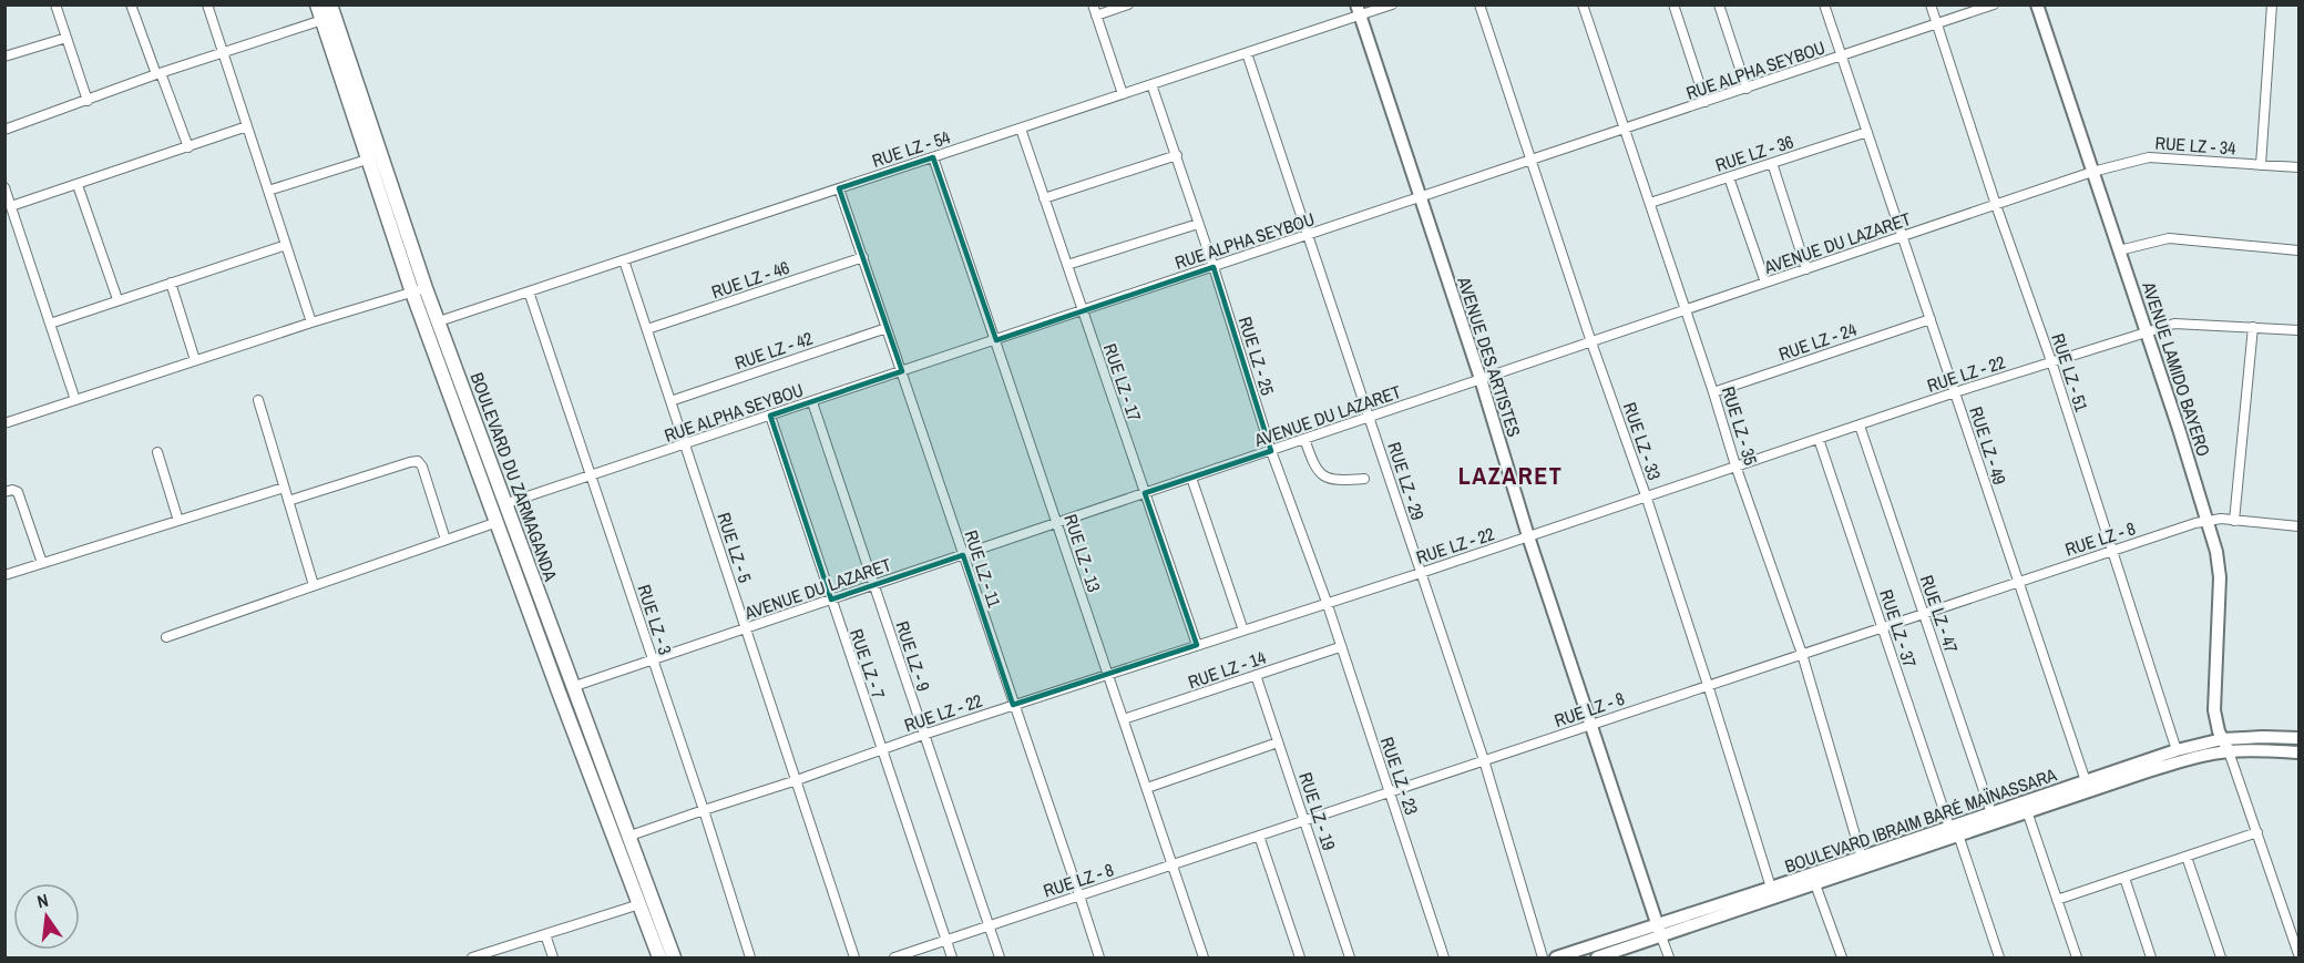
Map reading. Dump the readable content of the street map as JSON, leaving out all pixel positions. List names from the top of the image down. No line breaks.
{"streets":{"main road":["BOULEVARD DU ZARMAGANDA"],"street":["RUE ALPHA SEYBOU","RUE LZ - 34","RUE LZ - 54","RUE LZ - 36","AVENUE DU LAZARET","RUE LZ - 46","RUE LZ - 24","RUE LZ - 42","RUE LZ - 25","AVENUE DES ARTISTES","AVENUE LAMIDO BAYERO","RUE LZ - 51","RUE LZ - 22","RUE LZ - 17","RUE LZ - 35","RUE LZ - 33","RUE LZ - 49","RUE LZ - 29","RUE LZ - 8","RUE LZ - 5","RUE LZ - 13","RUE LZ - 11","RUE LZ - 47","RUE LZ - 3","RUE LZ - 37","RUE LZ - 9","RUE LZ - 7","RUE LZ - 14","RUE LZ - 23","RUE LZ - 19","BOULEVARD IBRAIM BARÉ MAÏNASSARA"]},"crossings":[["RUE ALPHA SEYBOU","RUE LZ - 25"],["RUE ALPHA SEYBOU","AVENUE DES ARTISTES"],["RUE ALPHA SEYBOU","RUE LZ - 51"],["RUE ALPHA SEYBOU","RUE LZ - 17"],["RUE ALPHA SEYBOU","RUE LZ - 35"],["RUE ALPHA SEYBOU","RUE LZ - 33"],["RUE ALPHA SEYBOU","RUE LZ - 49"],["RUE ALPHA SEYBOU","BOULEVARD DU ZARMAGANDA"],["RUE ALPHA SEYBOU","RUE LZ - 29"],["RUE ALPHA SEYBOU","RUE LZ - 5"],["RUE ALPHA SEYBOU","RUE LZ - 13"],["RUE ALPHA SEYBOU","RUE LZ - 11"],["RUE ALPHA SEYBOU","RUE LZ - 3"],["RUE ALPHA SEYBOU","RUE LZ - 9"],["RUE ALPHA SEYBOU","RUE LZ - 7"],["RUE LZ - 34","AVENUE DU LAZARET"],["RUE LZ - 34","AVENUE LAMIDO BAYERO"],["RUE LZ - 54","RUE LZ - 25"],["RUE LZ - 54","AVENUE DES ARTISTES"],["RUE LZ - 54","RUE LZ - 17"],["RUE LZ - 54","BOULEVARD DU ZARMAGANDA"],["RUE LZ - 54","RUE LZ - 29"],["RUE LZ - 54","RUE LZ - 5"],["RUE LZ - 54","RUE LZ - 13"],["RUE LZ - 54","RUE LZ - 11"],["RUE LZ - 54","RUE LZ - 3"],["RUE LZ - 36","RUE LZ - 35"],["RUE LZ - 36","RUE LZ - 49"],["AVENUE DU LAZARET","RUE LZ - 25"],["AVENUE DU LAZARET","AVENUE DES ARTISTES"],["AVENUE DU LAZARET","AVENUE LAMIDO BAYERO"],["AVENUE DU LAZARET","RUE LZ - 51"],["AVENUE DU LAZARET","RUE LZ - 17"],["AVENUE DU LAZARET","RUE LZ - 35"],["AVENUE DU LAZARET","RUE LZ - 33"],["AVENUE DU LAZARET","RUE LZ - 49"],["AVENUE DU LAZARET","BOULEVARD DU ZARMAGANDA"],["AVENUE DU LAZARET","RUE LZ - 29"],["AVENUE DU LAZARET","RUE LZ - 5"],["AVENUE DU LAZARET","RUE LZ - 13"],["AVENUE DU LAZARET","RUE LZ - 11"],["AVENUE DU LAZARET","RUE LZ - 3"],["AVENUE DU LAZARET","RUE LZ - 9"],["AVENUE DU LAZARET","RUE LZ - 7"],["RUE LZ - 46","RUE LZ - 5"],["RUE LZ - 46","RUE LZ - 11"],["RUE LZ - 24","RUE LZ - 35"],["RUE LZ - 24","RUE LZ - 49"],["RUE LZ - 42","RUE LZ - 5"],["RUE LZ - 42","RUE LZ - 11"],["RUE LZ - 25","RUE LZ - 22"],["RUE LZ - 25","RUE LZ - 23"],["AVENUE DES ARTISTES","RUE LZ - 22"],["AVENUE DES ARTISTES","RUE LZ - 8"],["AVENUE DES ARTISTES","BOULEVARD IBRAIM BARÉ MAÏNASSARA"],["AVENUE LAMIDO BAYERO","RUE LZ - 22"],["AVENUE LAMIDO BAYERO","RUE LZ - 8"],["AVENUE LAMIDO BAYERO","BOULEVARD IBRAIM BARÉ MAÏNASSARA"],["RUE LZ - 51","RUE LZ - 22"],["RUE LZ - 51","RUE LZ - 8"],["RUE LZ - 51","BOULEVARD IBRAIM BARÉ MAÏNASSARA"],["RUE LZ - 22","RUE LZ - 17"],["RUE LZ - 22","RUE LZ - 35"],["RUE LZ - 22","RUE LZ - 33"],["RUE LZ - 22","RUE LZ - 49"],["RUE LZ - 22","BOULEVARD DU ZARMAGANDA"],["RUE LZ - 22","RUE LZ - 29"],["RUE LZ - 22","RUE LZ - 5"],["RUE LZ - 22","RUE LZ - 13"],["RUE LZ - 22","RUE LZ - 11"],["RUE LZ - 22","RUE LZ - 47"],["RUE LZ - 22","RUE LZ - 3"],["RUE LZ - 22","RUE LZ - 37"],["RUE LZ - 22","RUE LZ - 9"],["RUE LZ - 22","RUE LZ - 7"],["RUE LZ - 22","RUE LZ - 23"],["RUE LZ - 35","RUE LZ - 8"],["RUE LZ - 35","BOULEVARD IBRAIM BARÉ MAÏNASSARA"],["RUE LZ - 33","RUE LZ - 8"],["RUE LZ - 33","BOULEVARD IBRAIM BARÉ MAÏNASSARA"],["RUE LZ - 49","RUE LZ - 8"],["RUE LZ - 49","BOULEVARD IBRAIM BARÉ MAÏNASSARA"],["RUE LZ - 29","RUE LZ - 8"],["RUE LZ - 8","RUE LZ - 13"],["RUE LZ - 8","RUE LZ - 11"],["RUE LZ - 8","RUE LZ - 47"],["RUE LZ - 8","RUE LZ - 37"],["RUE LZ - 8","RUE LZ - 9"],["RUE LZ - 8","RUE LZ - 7"],["RUE LZ - 8","RUE LZ - 23"],["RUE LZ - 8","RUE LZ - 19"],["RUE LZ - 13","RUE LZ - 14"],["RUE LZ - 47","BOULEVARD IBRAIM BARÉ MAÏNASSARA"],["RUE LZ - 37","BOULEVARD IBRAIM BARÉ MAÏNASSARA"],["RUE LZ - 14","RUE LZ - 23"],["RUE LZ - 14","RUE LZ - 19"]],"districts":["LAZARET"],"north":"top"}
